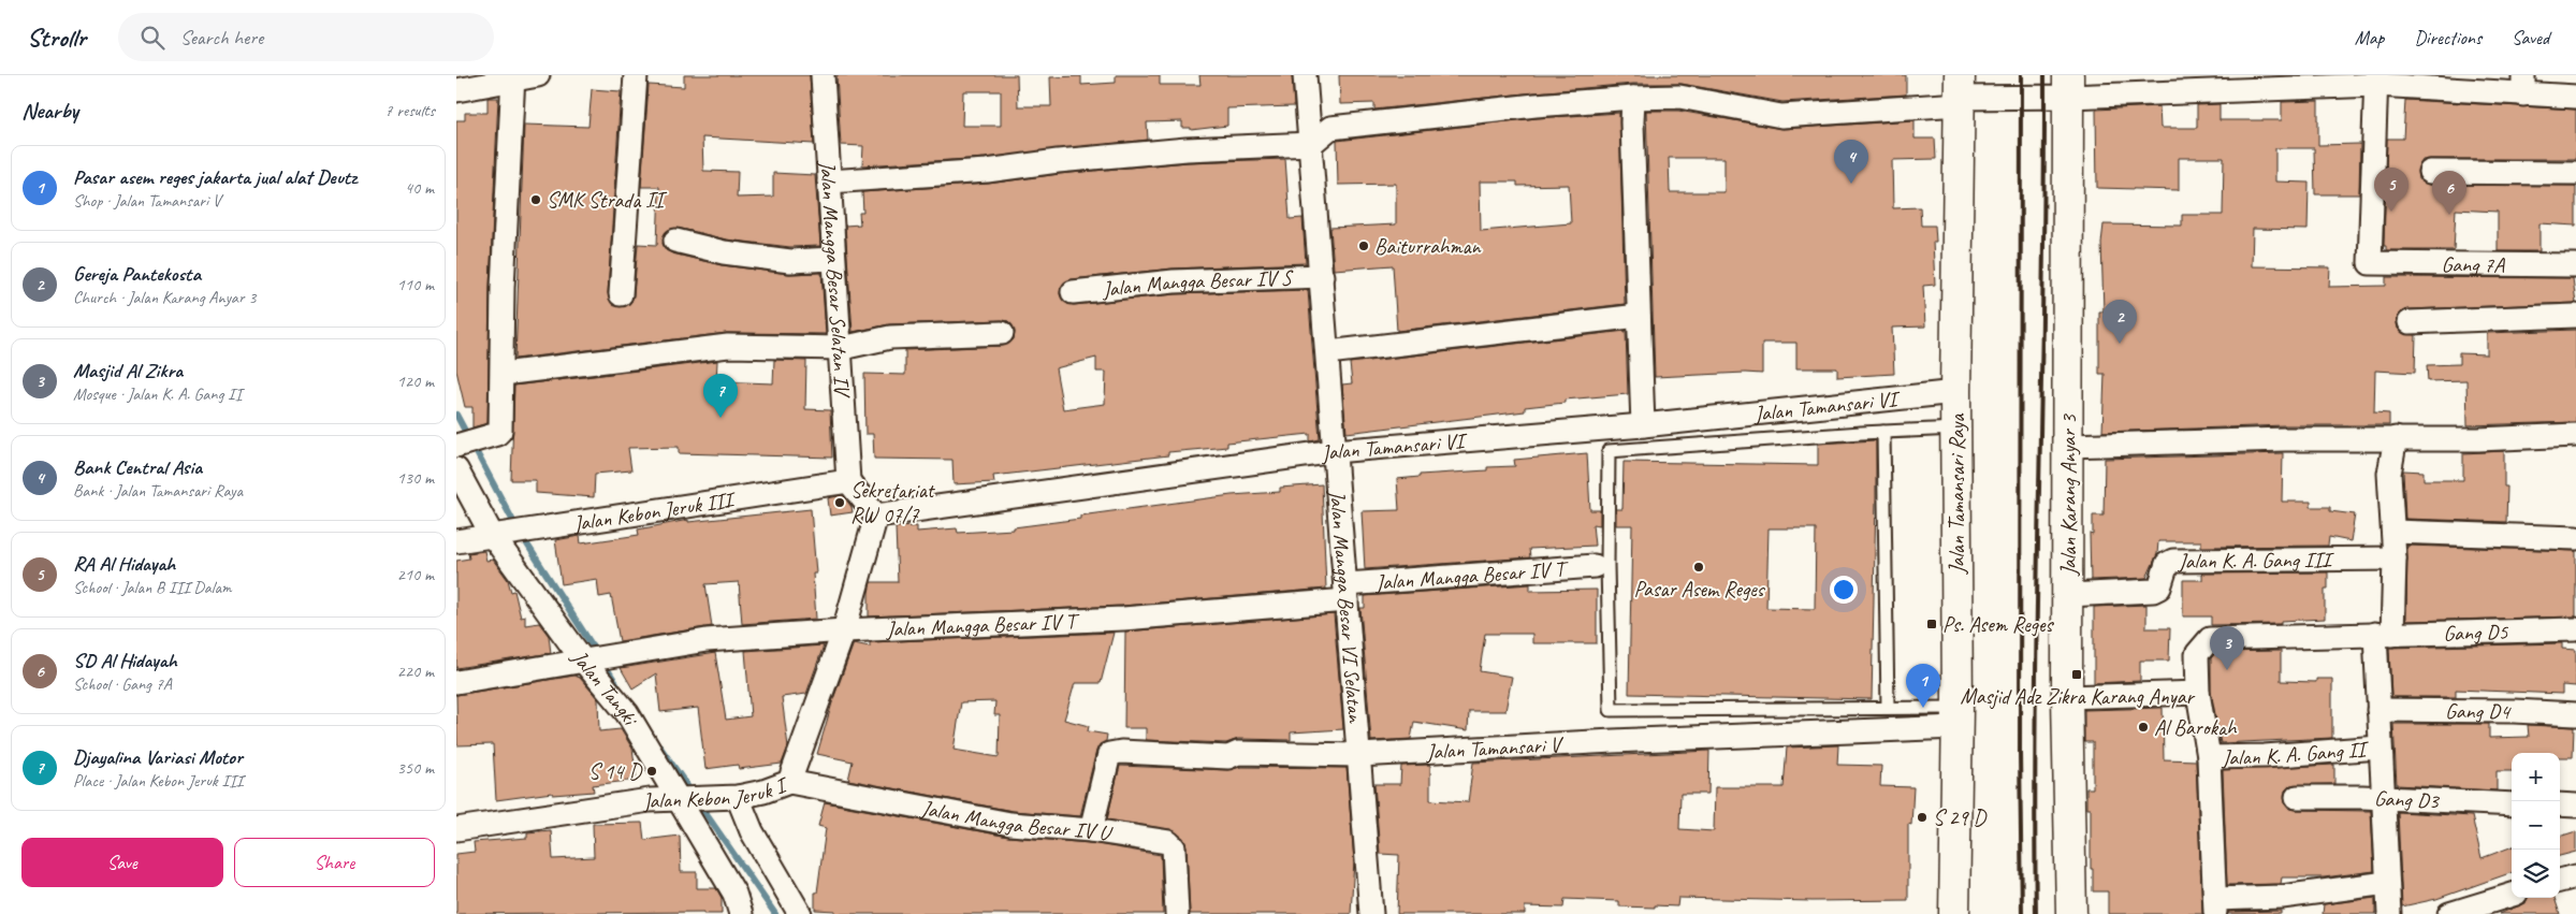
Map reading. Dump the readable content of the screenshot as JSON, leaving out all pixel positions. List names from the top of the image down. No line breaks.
{"streets":{"street":["Gang 7A","Jalan Mangga Besar Selatan IV","Jalan Mangga Besar IV S","Jalan Tamansari VI","Jalan Tamansari Raya","Jalan Karang Anyar 3","Jalan Kebon Jeruk III","Jalan K. A. Gang III","Jalan Mangga Besar IV T","Jalan Mangga Besar VI Selatan","Gang D5","Jalan Tangki","Gang D4","Jalan Tamansari V","Jalan K. A. Gang II","Jalan Kebon Jeruk I","Gang D3","Jalan Mangga Besar IV U"]},"crossings":[["Jalan Mangga Besar Selatan IV","Jalan Kebon Jeruk III"],["Jalan Mangga Besar IV S","Jalan Mangga Besar VI Selatan"],["Jalan Tamansari VI","Jalan Tamansari Raya"],["Jalan Tamansari VI","Jalan Mangga Besar VI Selatan"],["Jalan Tamansari VI","Jalan Kebon Jeruk I"],["Jalan Tamansari Raya","Jalan Tamansari V"],["Jalan Karang Anyar 3","Jalan K. A. Gang III"],["Jalan Kebon Jeruk III","Jalan Tangki"],["Jalan Mangga Besar IV T","Jalan Mangga Besar VI Selatan"],["Jalan Mangga Besar IV T","Jalan Tangki"],["Jalan Mangga Besar IV T","Jalan Kebon Jeruk I"],["Jalan Mangga Besar VI Selatan","Jalan Tamansari V"],["Gang D5","Jalan K. A. Gang II"],["Jalan Tangki","Jalan Kebon Jeruk I"],["Jalan Tamansari V","Jalan Mangga Besar IV U"],["Jalan Kebon Jeruk I","Jalan Mangga Besar IV U"]],"places":{"other":["SMK Strada II","Baiturrahman","Sekretariat RW 07/7","Pasar Asem Reges","Al Barokah","S 14 D","S 29 D"],"transit":["Ps. Asem Reges","Masjid Adz Zikra Karang Anyar"]},"page":{"header":"Strollr","search":"Search here","nav":["Map","Directions","Saved"],"heading":["Nearby","7 results"],"pins":["4","5","6","2","7","3","1"],"list":[{"mark":"1","name":"Pasar asem reges jakarta jual alat Deutz","note":"Shop · Jalan Tamansari V","value":"40 m"},{"mark":"2","name":"Gereja Pantekosta","note":"Church · Jalan Karang Anyar 3","value":"110 m"},{"mark":"3","name":"Masjid Al Zikra","note":"Mosque · Jalan K. A. Gang II","value":"120 m"},{"mark":"4","name":"Bank Central Asia","note":"Bank · Jalan Tamansari Raya","value":"130 m"},{"mark":"5","name":"RA Al Hidayah","note":"School · Jalan B III Dalam","value":"210 m"},{"mark":"6","name":"SD Al Hidayah","note":"School · Gang 7A","value":"220 m"},{"mark":"7","name":"Djayalina Variasi Motor","note":"Place · Jalan Kebon Jeruk III","value":"350 m"}],"map_buttons":["+","−"],"buttons":["Save","Share"]}}
